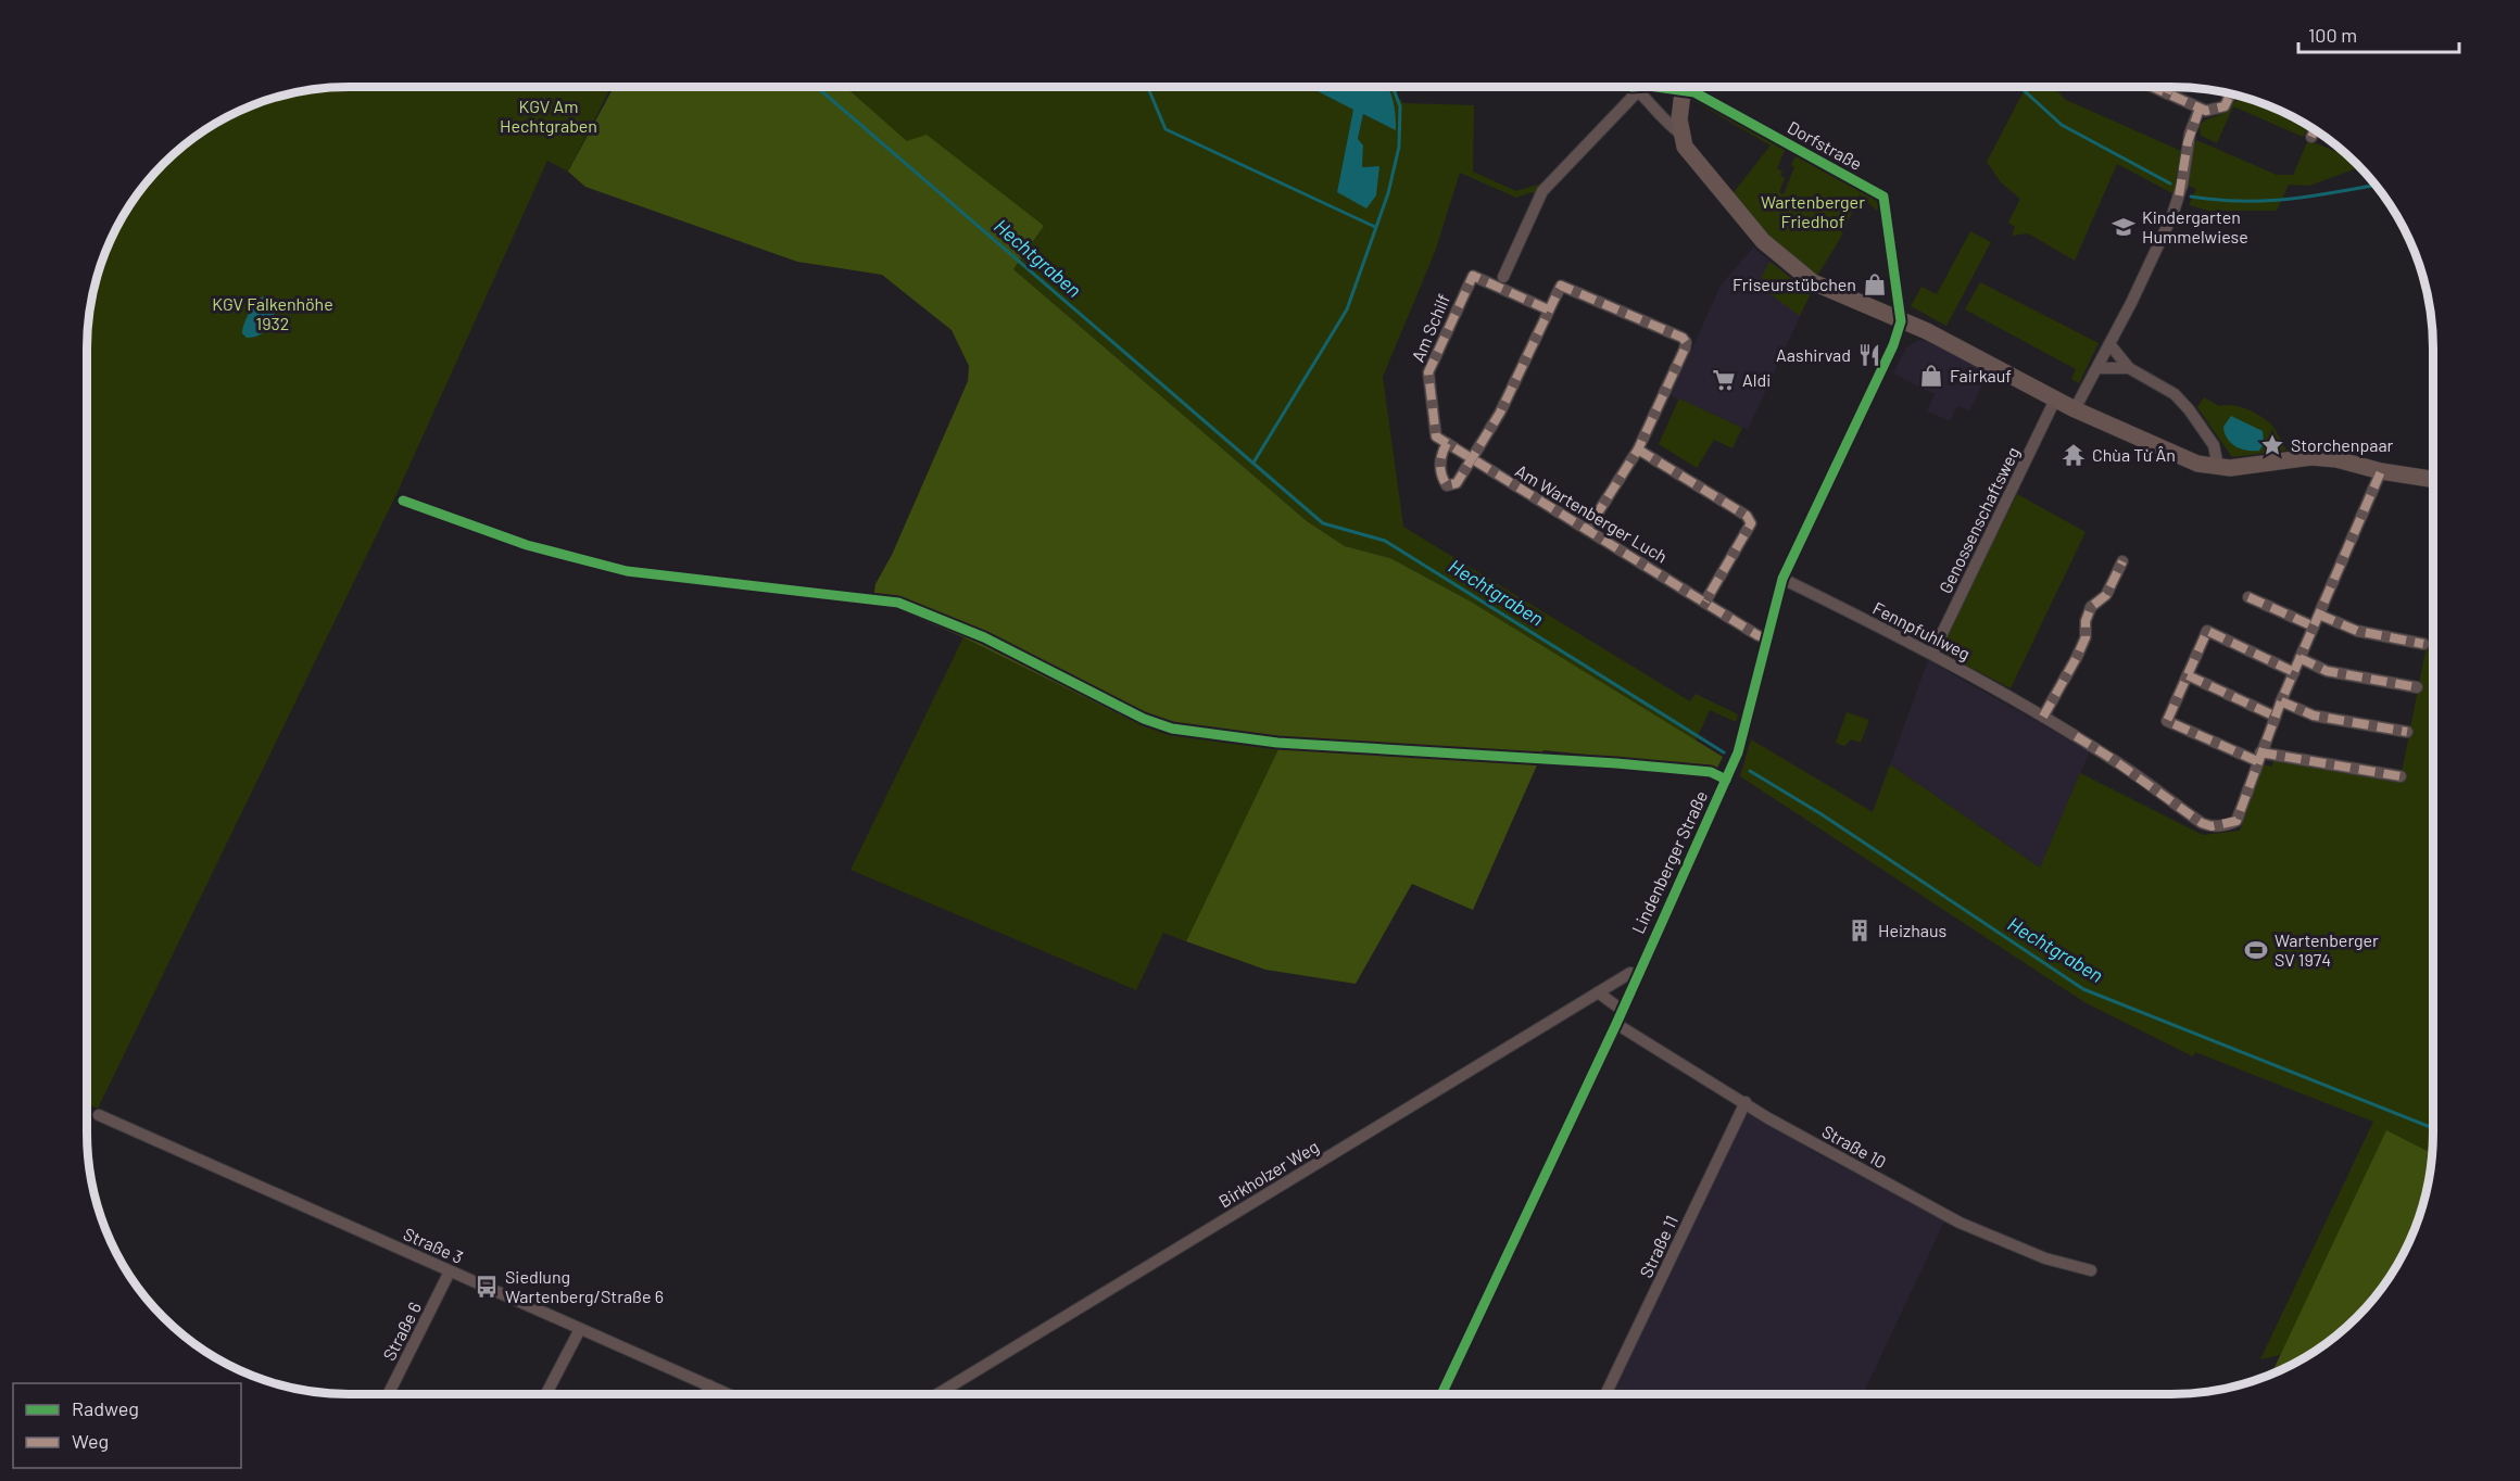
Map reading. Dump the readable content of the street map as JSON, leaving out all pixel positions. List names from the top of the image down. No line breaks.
{"streets":{"street":["Dorfstraße","Am Schilf","Am Wartenberger Luch","Genossenschaftsweg","Fennpfuhlweg","Lindenberger Straße","Straße 10","Birkholzer Weg","Straße 3","Straße 11","Straße 6"]},"crossings":[["Dorfstraße","Lindenberger Straße"],["Am Schilf","Am Wartenberger Luch"],["Am Wartenberger Luch","Lindenberger Straße"],["Genossenschaftsweg","Fennpfuhlweg"],["Fennpfuhlweg","Lindenberger Straße"],["Lindenberger Straße","Straße 10"],["Lindenberger Straße","Birkholzer Weg"],["Straße 10","Straße 11"],["Straße 3","Straße 6"]],"water":["Hechtgraben"],"parks":["KGV Am Hechtgraben","Wartenberger Friedhof","KGV Falkenhöhe 1932"],"places":{"school or university":["Kindergarten Hummelwiese"],"shop":["Friseurstübchen","Fairkauf"],"restaurant":["Aashirvad"],"supermarket":["Aldi"],"place":["Storchenpaar"],"temple":["Chùa Từ Ân"],"building":["Heizhaus"],"sports":["Wartenberger SV 1974"],"bus stop":["Siedlung Wartenberg/Straße 6"]},"legend":["Radweg","Weg"],"scale_bar":"100 m"}
